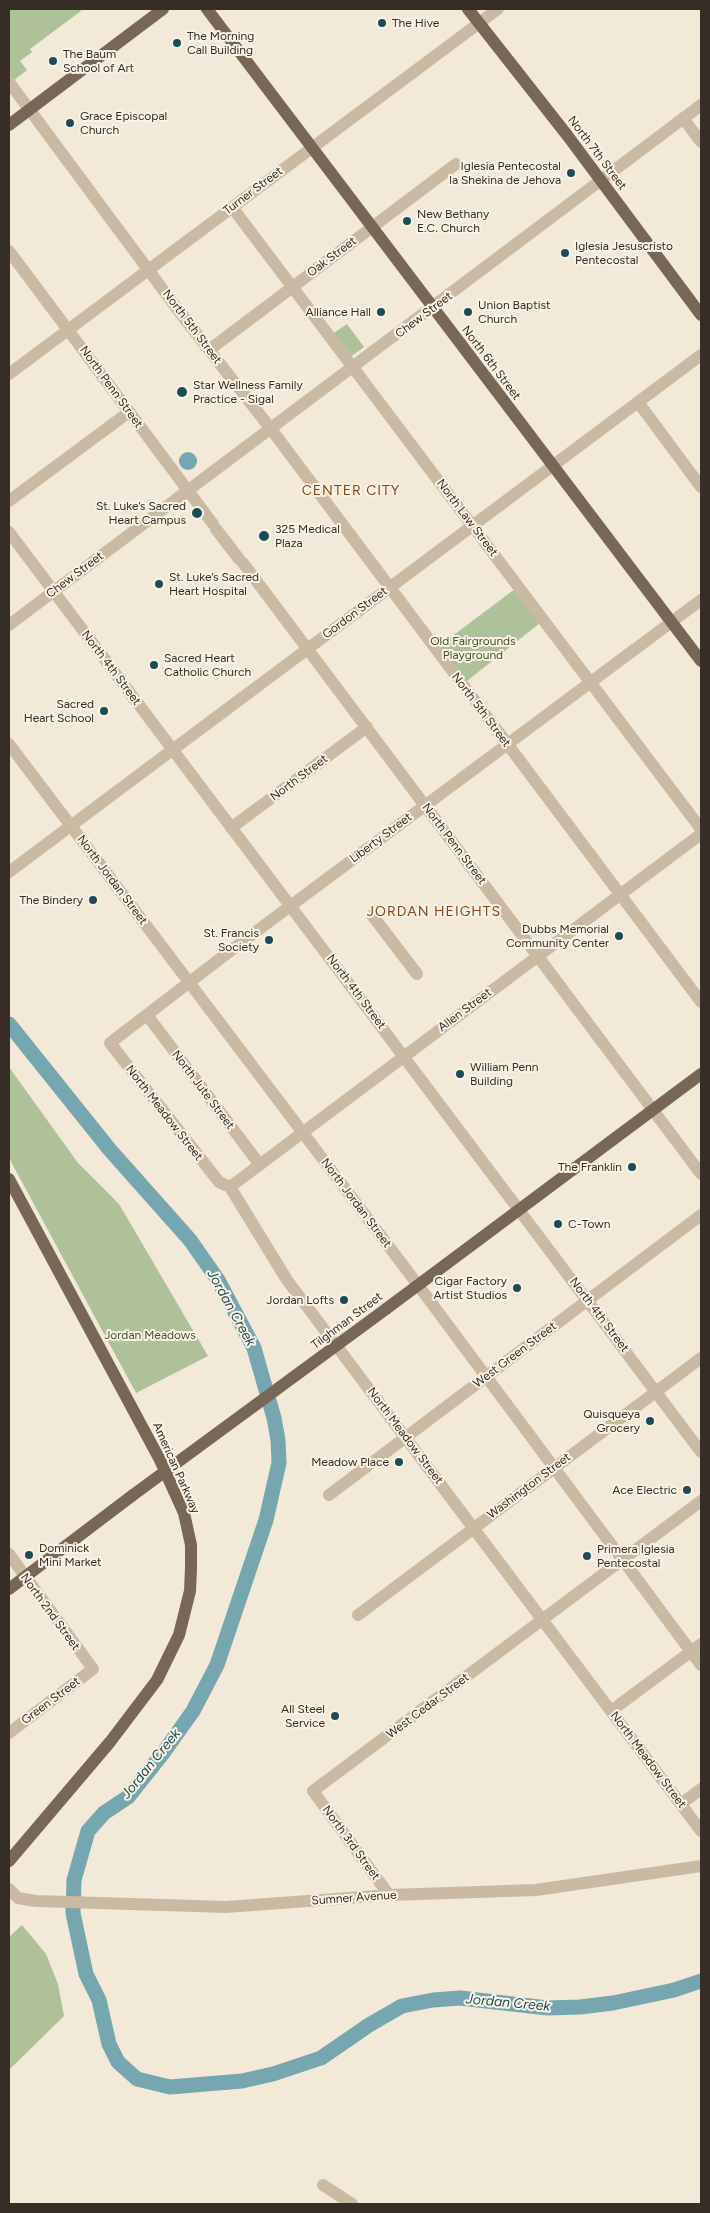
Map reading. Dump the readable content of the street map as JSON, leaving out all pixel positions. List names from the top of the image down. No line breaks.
{"streets":{"main road":["North 7th Street","North 6th Street","Tilghman Street","American Parkway"],"street":["Turner Street","Oak Street","Chew Street","North 5th Street","North Penn Street","North Law Street","Gordon Street","North 4th Street","North Street","Liberty Street","North Jordan Street","Allen Street","North Jute Street","North Meadow Street","West Green Street","Washington Street","North 2nd Street","Green Street","West Cedar Street","North 3rd Street","Sumner Avenue"]},"crossings":[["North 7th Street","Turner Street"],["North 7th Street","Chew Street"],["Turner Street","North 5th Street"],["Turner Street","North 6th Street"],["Turner Street","North Penn Street"],["Turner Street","North Law Street"],["Oak Street","North 5th Street"],["Oak Street","North 6th Street"],["Oak Street","North Law Street"],["Chew Street","North 5th Street"],["Chew Street","North 6th Street"],["Chew Street","North Penn Street"],["Chew Street","North Law Street"],["Chew Street","North 4th Street"],["North 5th Street","Gordon Street"],["North 5th Street","Liberty Street"],["North 5th Street","Allen Street"],["North 6th Street","Gordon Street"],["North 6th Street","Liberty Street"],["North Penn Street","Gordon Street"],["North Penn Street","North Street"],["North Penn Street","Liberty Street"],["North Penn Street","Allen Street"],["North Penn Street","Tilghman Street"],["North Law Street","Gordon Street"],["North Law Street","Liberty Street"],["Gordon Street","North 4th Street"],["Gordon Street","North Jordan Street"],["North 4th Street","North Street"],["North 4th Street","Liberty Street"],["North 4th Street","Allen Street"],["North 4th Street","Tilghman Street"],["North 4th Street","West Green Street"],["North 4th Street","Washington Street"],["Liberty Street","North Jordan Street"],["Liberty Street","North Jute Street"],["Liberty Street","North Meadow Street"],["North Jordan Street","Allen Street"],["North Jordan Street","Tilghman Street"],["North Jordan Street","West Green Street"],["North Jordan Street","Washington Street"],["North Jordan Street","West Cedar Street"],["Allen Street","North Jute Street"],["Allen Street","North Meadow Street"],["North Meadow Street","West Green Street"],["North Meadow Street","Washington Street"],["North Meadow Street","West Cedar Street"],["Tilghman Street","North 2nd Street"],["North 2nd Street","Green Street"],["West Cedar Street","North 3rd Street"],["North 3rd Street","Sumner Avenue"]],"districts":["CENTER CITY","JORDAN HEIGHTS"],"water":["Jordan Creek"],"parks":["Old Fairgrounds Playground","Jordan Meadows"],"places":["The Hive","The Morning Call Building","The Baum School of Art","Grace Episcopal Church","Iglesia Pentecostal la Shekina de Jehova","New Bethany E.C. Church","Iglesia Jesuscristo Pentecostal","Alliance Hall","Union Baptist Church","Star Wellness Family Practice - Sigal","St. Luke’s Sacred Heart Campus","325 Medical Plaza","St. Luke’s Sacred Heart Hospital","Sacred Heart Catholic Church","Sacred Heart School","The Bindery","Dubbs Memorial Community Center","St. Francis Society","William Penn Building","The Franklin","C-Town","Cigar Factory Artist Studios","Jordan Lofts","Quisqueya Grocery","Meadow Place","Ace Electric","Dominick Mini Market","Primera Iglesia Pentecostal","All Steel Service"]}
